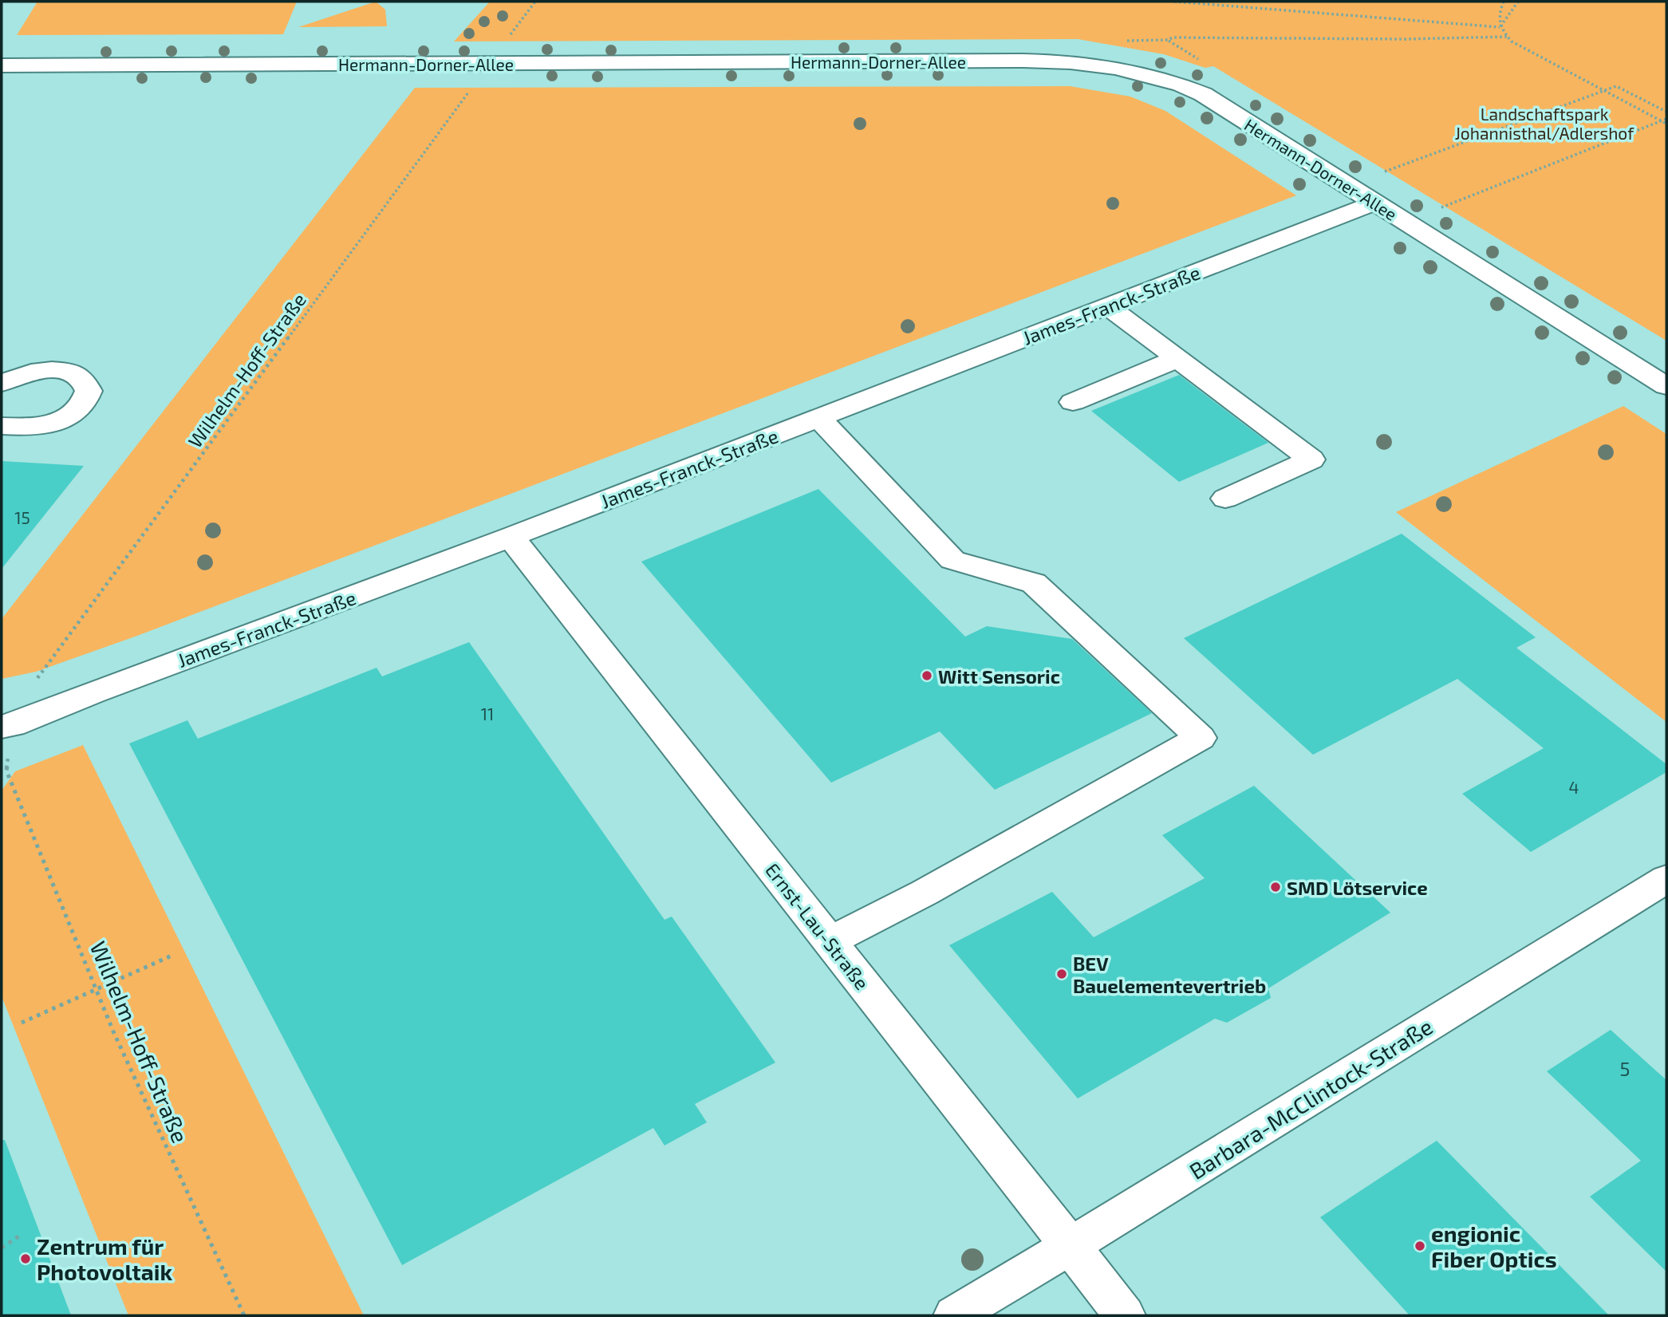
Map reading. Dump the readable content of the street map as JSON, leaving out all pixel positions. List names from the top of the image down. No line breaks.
{"streets":{"street":["Hermann-Dorner-Allee","James-Franck-Straße","Ernst-Lau-Straße","Barbara-McClintock-Straße"],"path":["Wilhelm-Hoff-Straße"]},"crossings":[["Hermann-Dorner-Allee","James-Franck-Straße"],["James-Franck-Straße","Ernst-Lau-Straße"],["Ernst-Lau-Straße","Barbara-McClintock-Straße"]],"parks":["Landschaftspark Johannisthal/Adlershof"],"places":["Witt Sensoric","SMD Lötservice","BEV Bauelementevertrieb","engionic Fiber Optics","Zentrum für Photovoltaik"],"house_numbers":["15","11","4","5"]}
